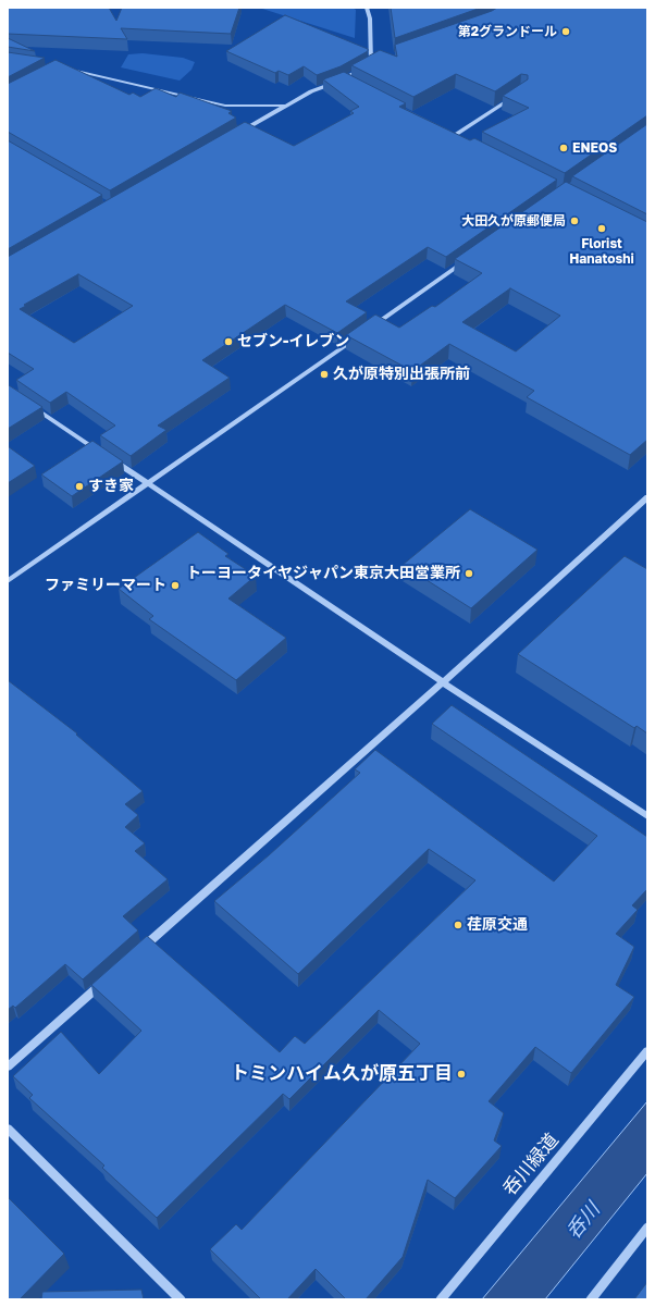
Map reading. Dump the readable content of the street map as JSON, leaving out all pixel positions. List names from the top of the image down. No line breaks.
{"streets":{"street":["呑川緑道"]},"water":["呑川"],"places":["第2グランドール","ENEOS","大田久が原郵便局","Florist Hanatoshi","セブン-イレブン","久が原特別出張所前","すき家","トーヨータイヤジャパン東京大田営業所","ファミリーマート","荏原交通","トミンハイム久が原五丁目"]}
